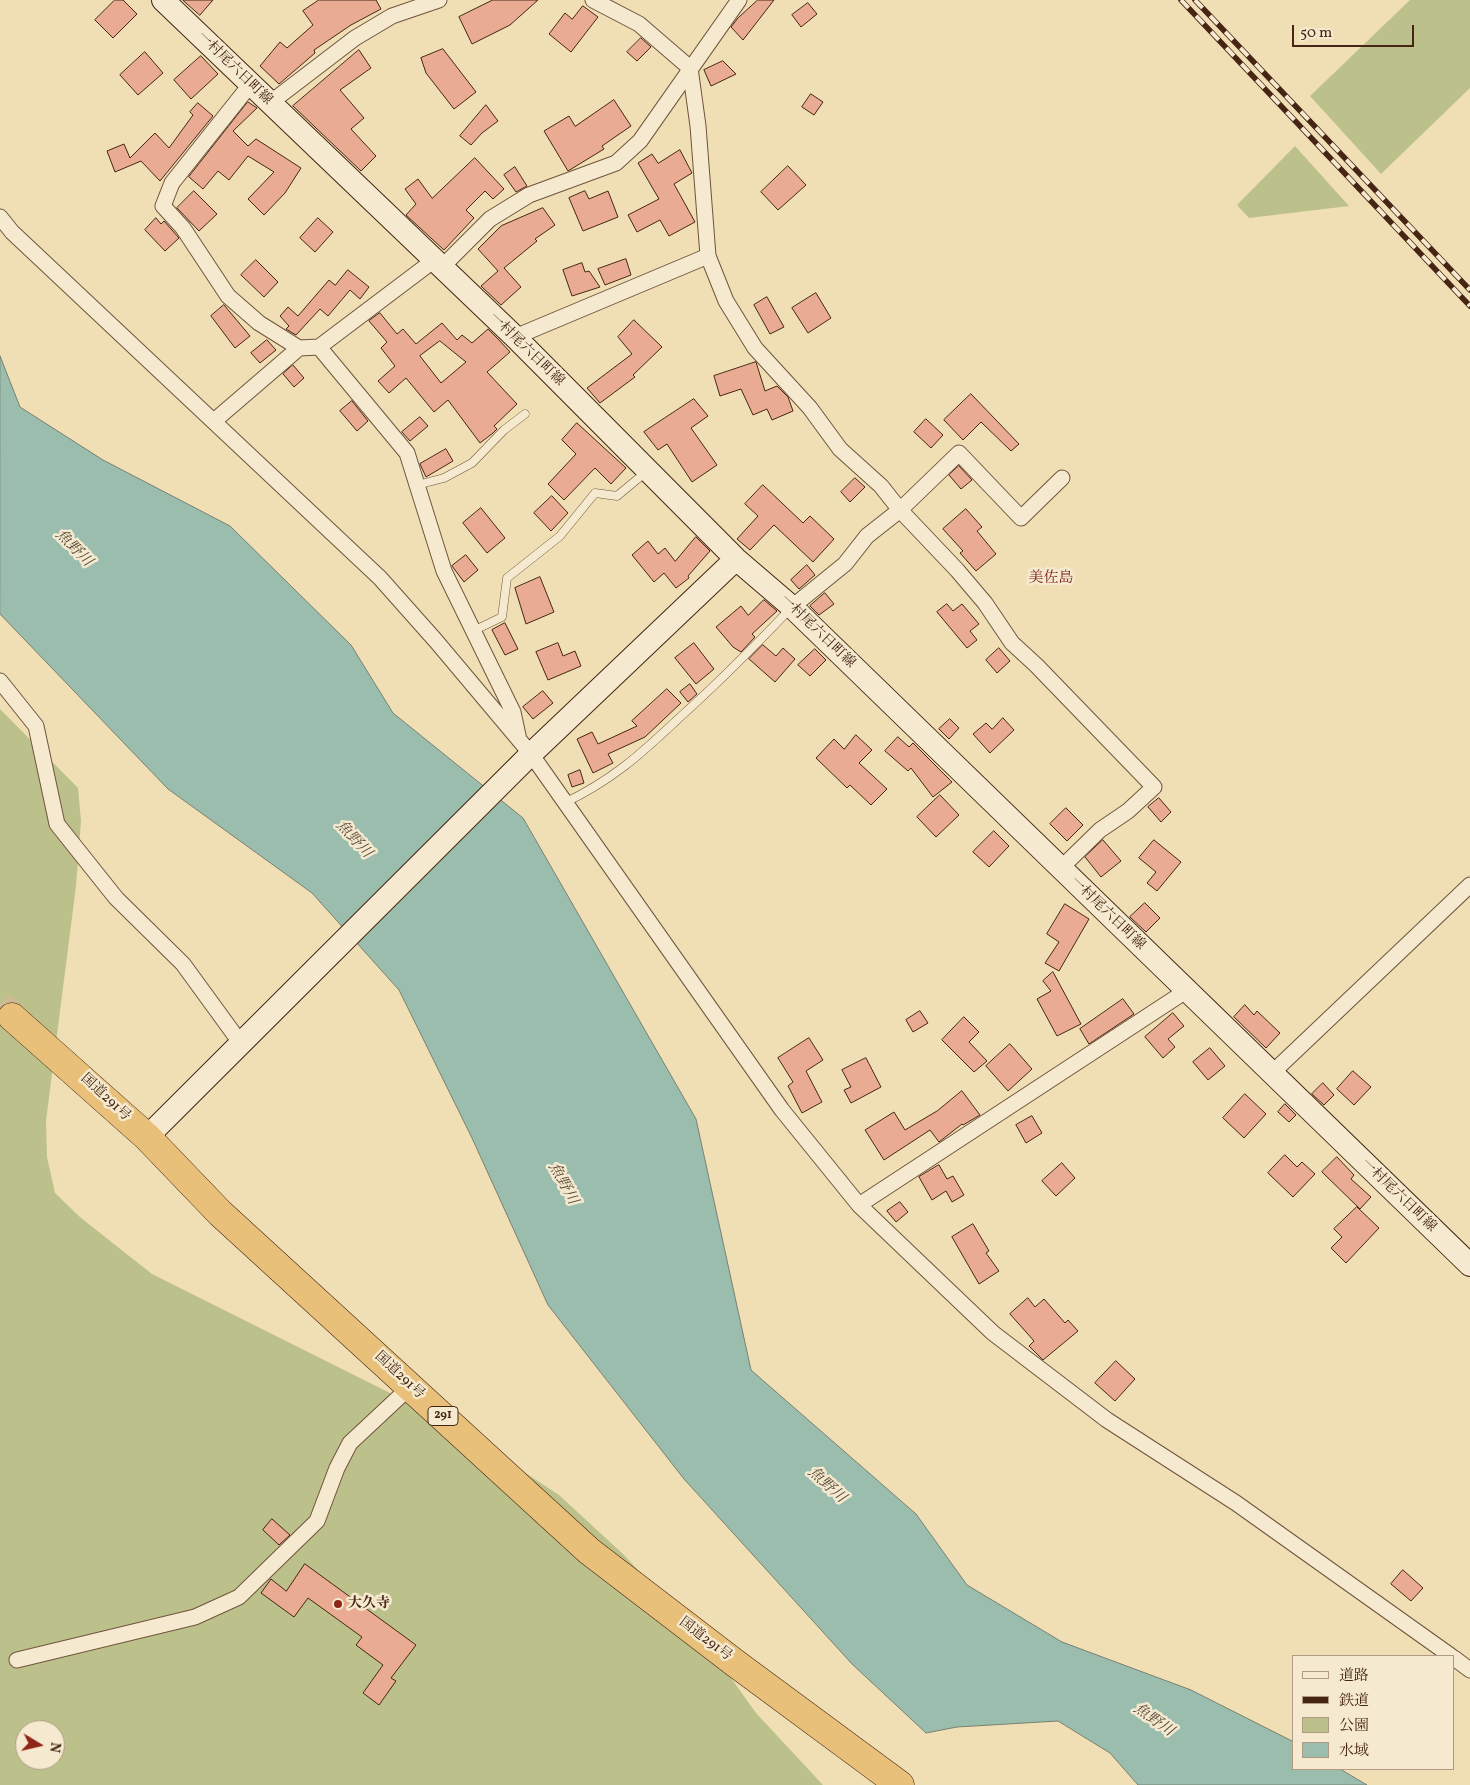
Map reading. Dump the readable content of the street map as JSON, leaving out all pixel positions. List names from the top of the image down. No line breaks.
{"streets":{"highway":["国道291号","291"],"main road":["一村尾六日町線"]},"districts":["美佐島"],"water":["魚野川"],"places":["大久寺"],"legend":["道路","鉄道","公園","水域"],"scale_bar":"50 m","north":"right"}
